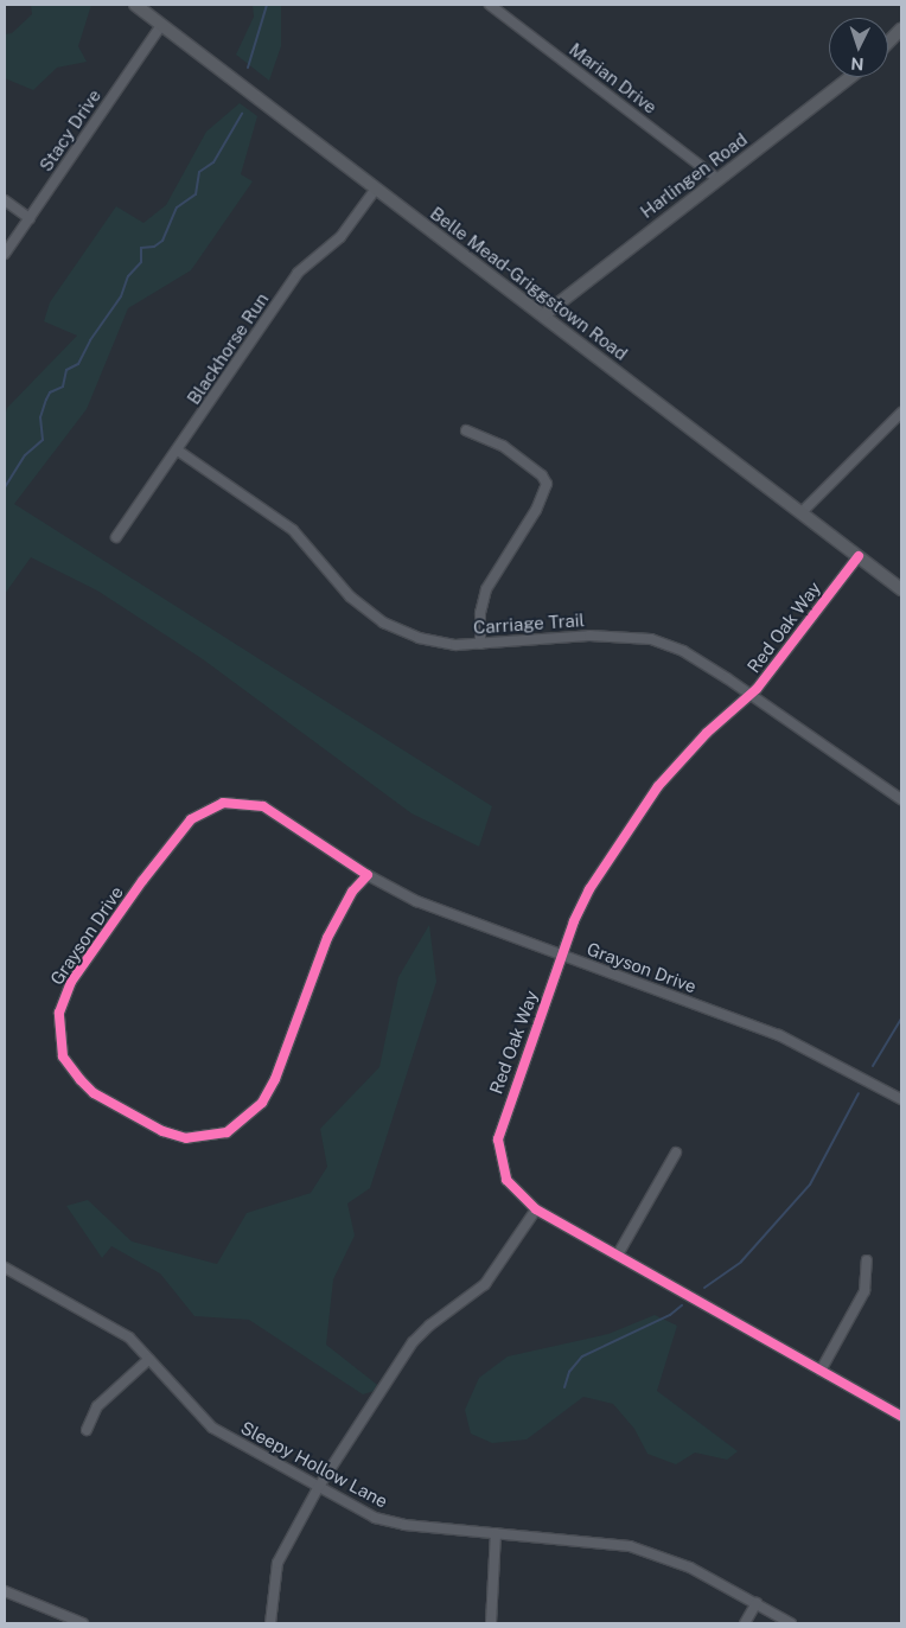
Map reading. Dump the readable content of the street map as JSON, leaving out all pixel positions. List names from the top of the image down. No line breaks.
{"streets":{"street":["Marian Drive","Stacy Drive","Harlingen Road","Belle Mead-Griggstown Road","Blackhorse Run","Carriage Trail","Red Oak Way","Grayson Drive","Sleepy Hollow Lane"]},"crossings":[["Marian Drive","Harlingen Road"],["Stacy Drive","Belle Mead-Griggstown Road"],["Harlingen Road","Belle Mead-Griggstown Road"],["Belle Mead-Griggstown Road","Blackhorse Run"],["Belle Mead-Griggstown Road","Red Oak Way"],["Blackhorse Run","Carriage Trail"],["Carriage Trail","Red Oak Way"],["Red Oak Way","Grayson Drive"]],"north":"bottom"}
